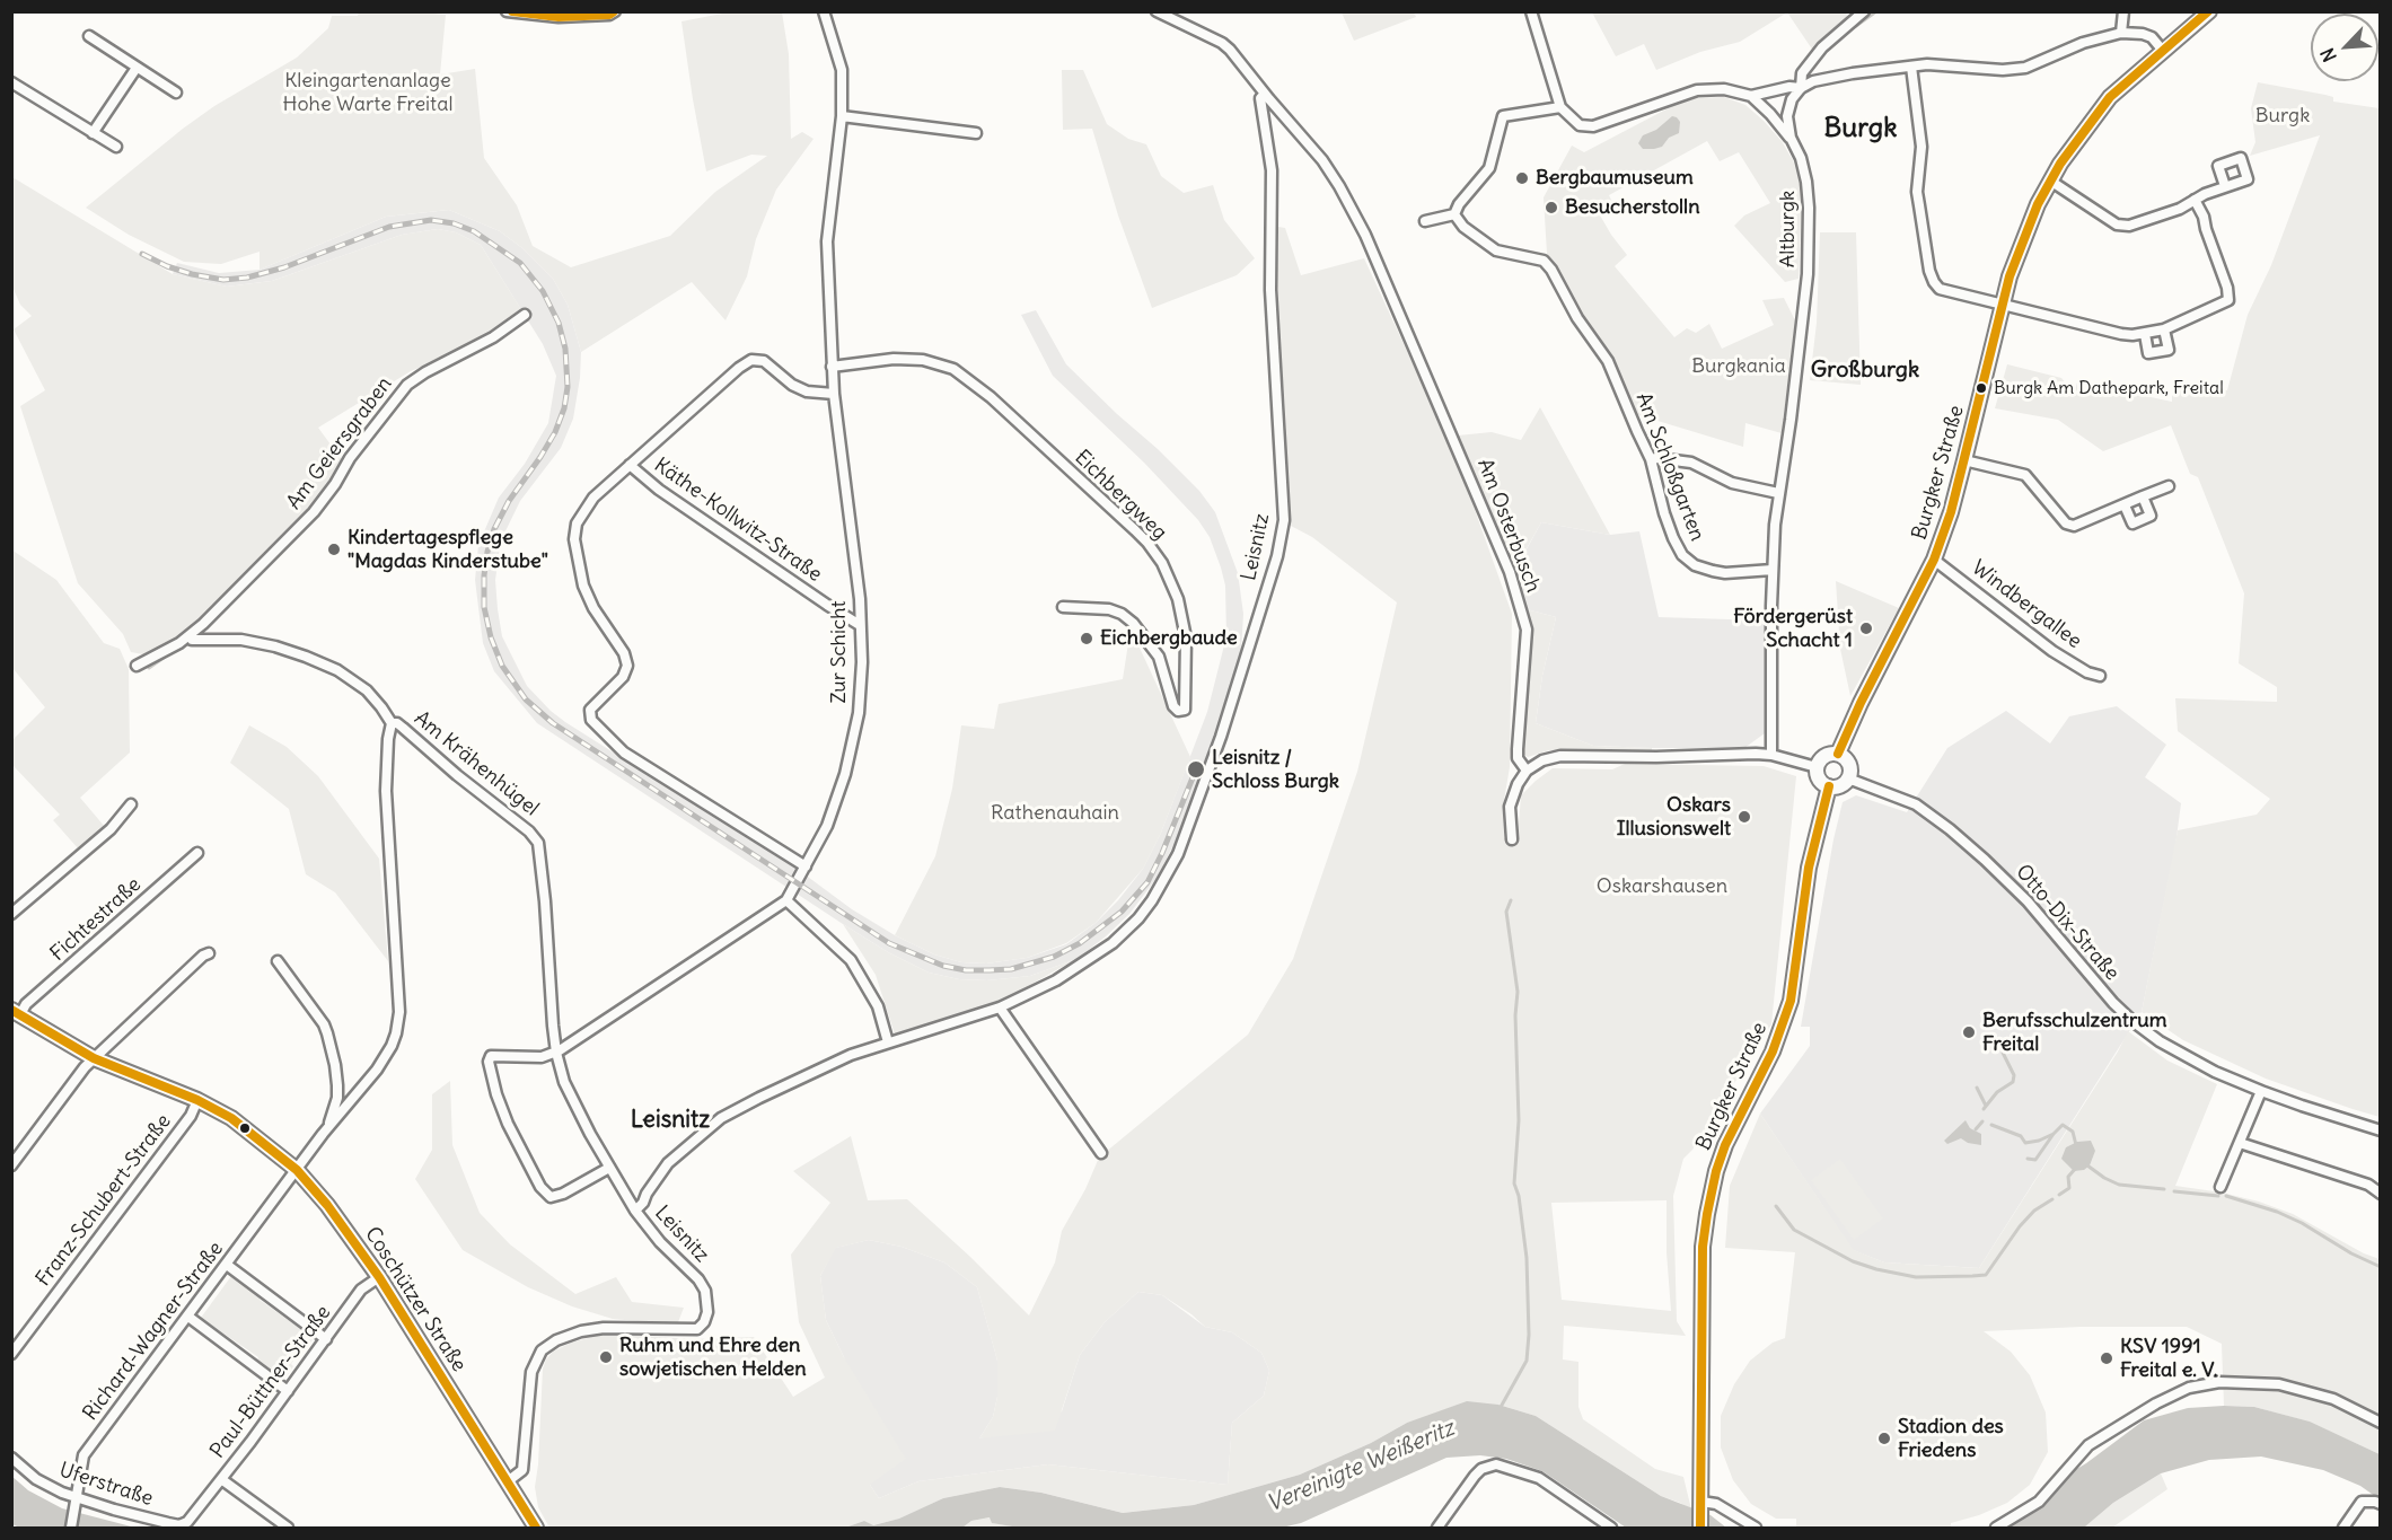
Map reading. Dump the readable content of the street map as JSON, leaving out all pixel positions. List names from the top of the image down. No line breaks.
{"streets":{"main road":["Burgker Straße","Coschützer Straße"],"street":["Altburgk","Am Geiersgraben","Am Schloßgarten","Eichbergweg","Käthe-Kollwitz-Straße","Am Osterbusch","Leisnitz","Windbergallee","Zur Schicht","Am Krähenhügel","Fichtestraße","Otto-Dix-Straße","Franz-Schubert-Straße","Richard-Wagner-Straße","Paul-Büttner-Straße","Uferstraße"]},"crossings":[["Altburgk","Am Schloßgarten"],["Am Geiersgraben","Am Krähenhügel"],["Burgker Straße","Windbergallee"],["Burgker Straße","Otto-Dix-Straße"],["Eichbergweg","Zur Schicht"],["Käthe-Kollwitz-Straße","Zur Schicht"],["Am Osterbusch","Leisnitz"],["Leisnitz","Am Krähenhügel"],["Leisnitz","Coschützer Straße"],["Zur Schicht","Am Krähenhügel"],["Am Krähenhügel","Richard-Wagner-Straße"],["Fichtestraße","Coschützer Straße"],["Franz-Schubert-Straße","Coschützer Straße"],["Coschützer Straße","Richard-Wagner-Straße"],["Coschützer Straße","Paul-Büttner-Straße"],["Richard-Wagner-Straße","Uferstraße"],["Paul-Büttner-Straße","Uferstraße"]],"districts":["Burgk","Großburgk","Leisnitz"],"water":["Vereinigte Weißeritz"],"parks":["Kleingartenanlage Hohe Warte Freital","Burgk","Burgkania","Rathenauhain","Oskarshausen"],"places":["Bergbaumuseum","Besucherstolln","Burgk Am Dathepark, Freital","Kindertagespflege \"Magdas Kinderstube\"","Fördergerüst Schacht 1","Eichbergbaude","Leisnitz / Schloss Burgk","Oskars Illusionswelt","Berufsschulzentrum Freital","Ruhm und Ehre den sowjetischen Helden","KSV 1991 Freital e. V.","Stadion des Friedens"],"north":"bottom left"}
